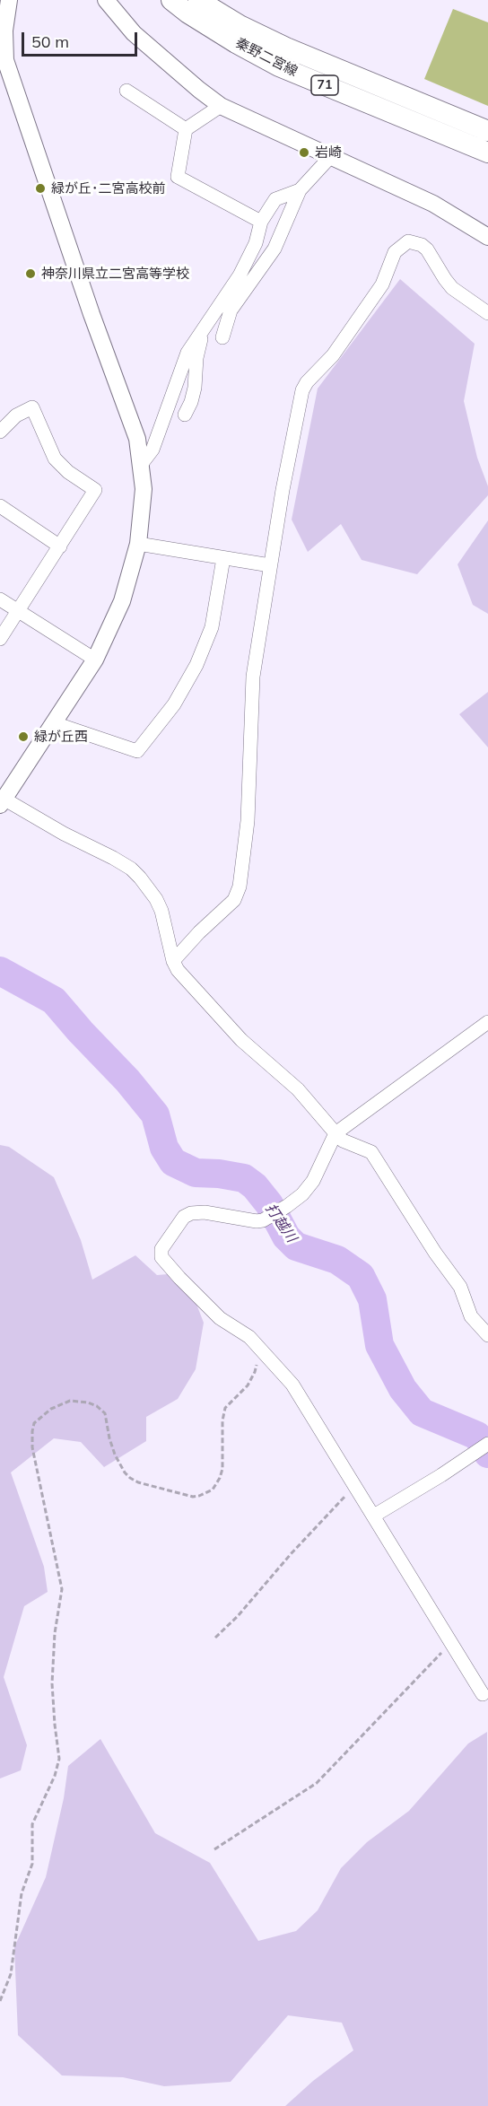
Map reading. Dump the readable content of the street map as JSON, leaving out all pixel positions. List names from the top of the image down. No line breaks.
{"streets":{"main road":["秦野二宮線","71"]},"water":["打越川"],"places":["岩崎","緑が丘･二宮高校前","神奈川県立二宮高等学校","緑が丘西"],"scale_bar":"50 m"}
